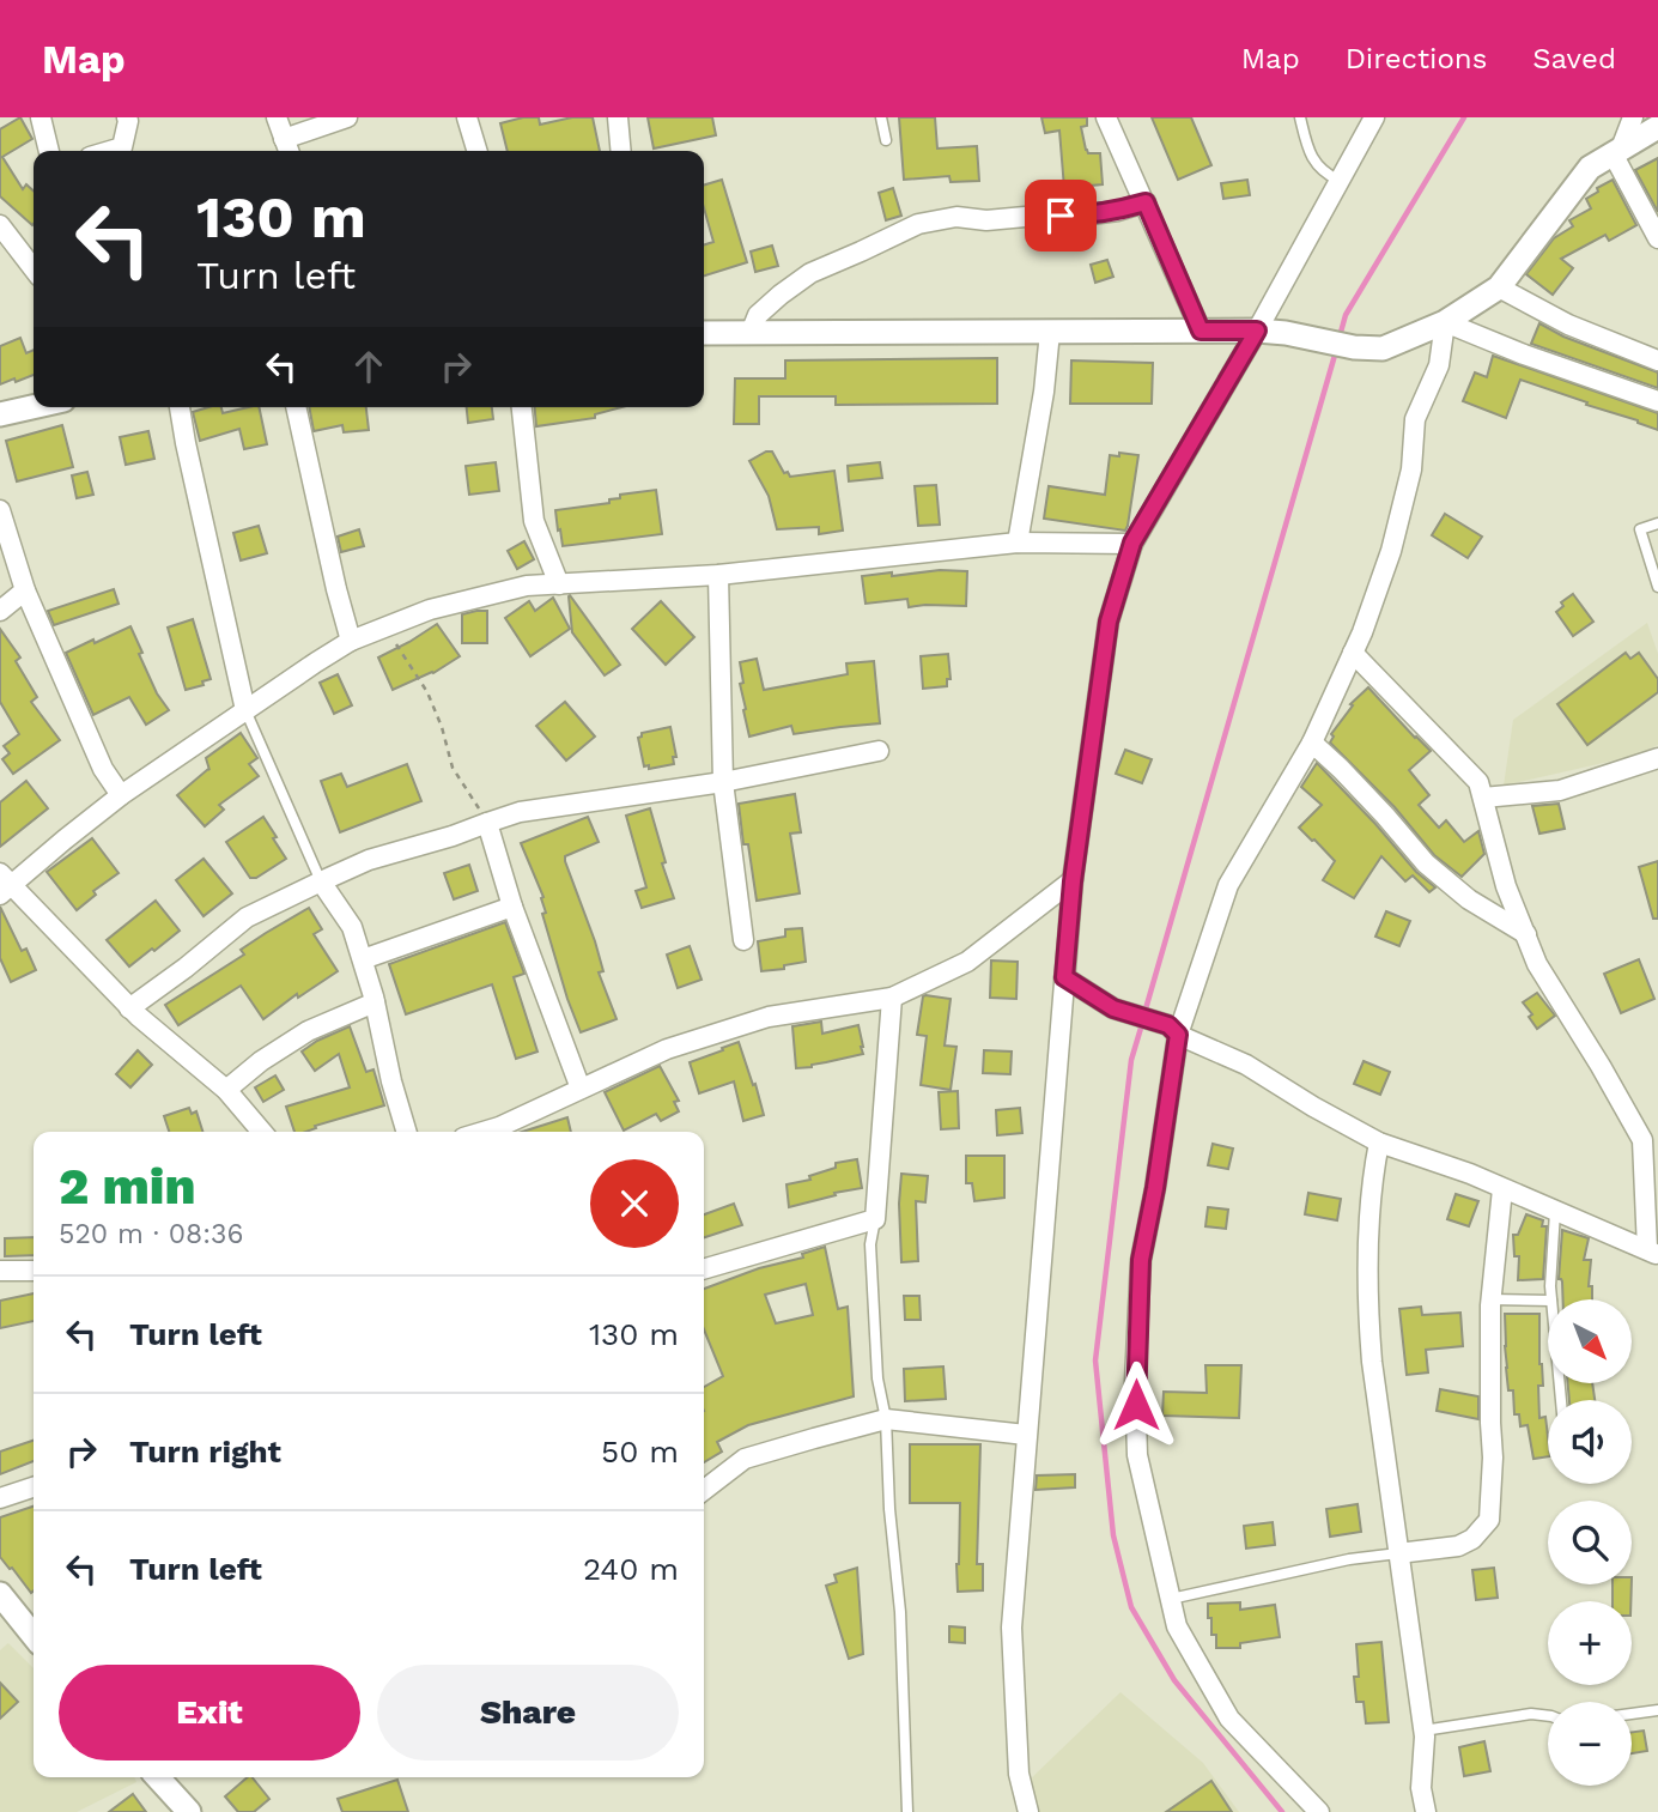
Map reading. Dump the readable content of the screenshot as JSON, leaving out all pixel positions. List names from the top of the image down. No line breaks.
{"north":"bottom right","page":{"header":"Map","nav":["Map","Directions","Saved"],"turn":["130 m","Turn left"],"heading":["2 min","520 m · 08:36"],"list":[{"name":"Turn left","value":"130 m"},{"name":"Turn right","value":"50 m"},{"name":"Turn left","value":"240 m"}],"map_buttons":["+","−"],"buttons":["Exit","Share"]}}
